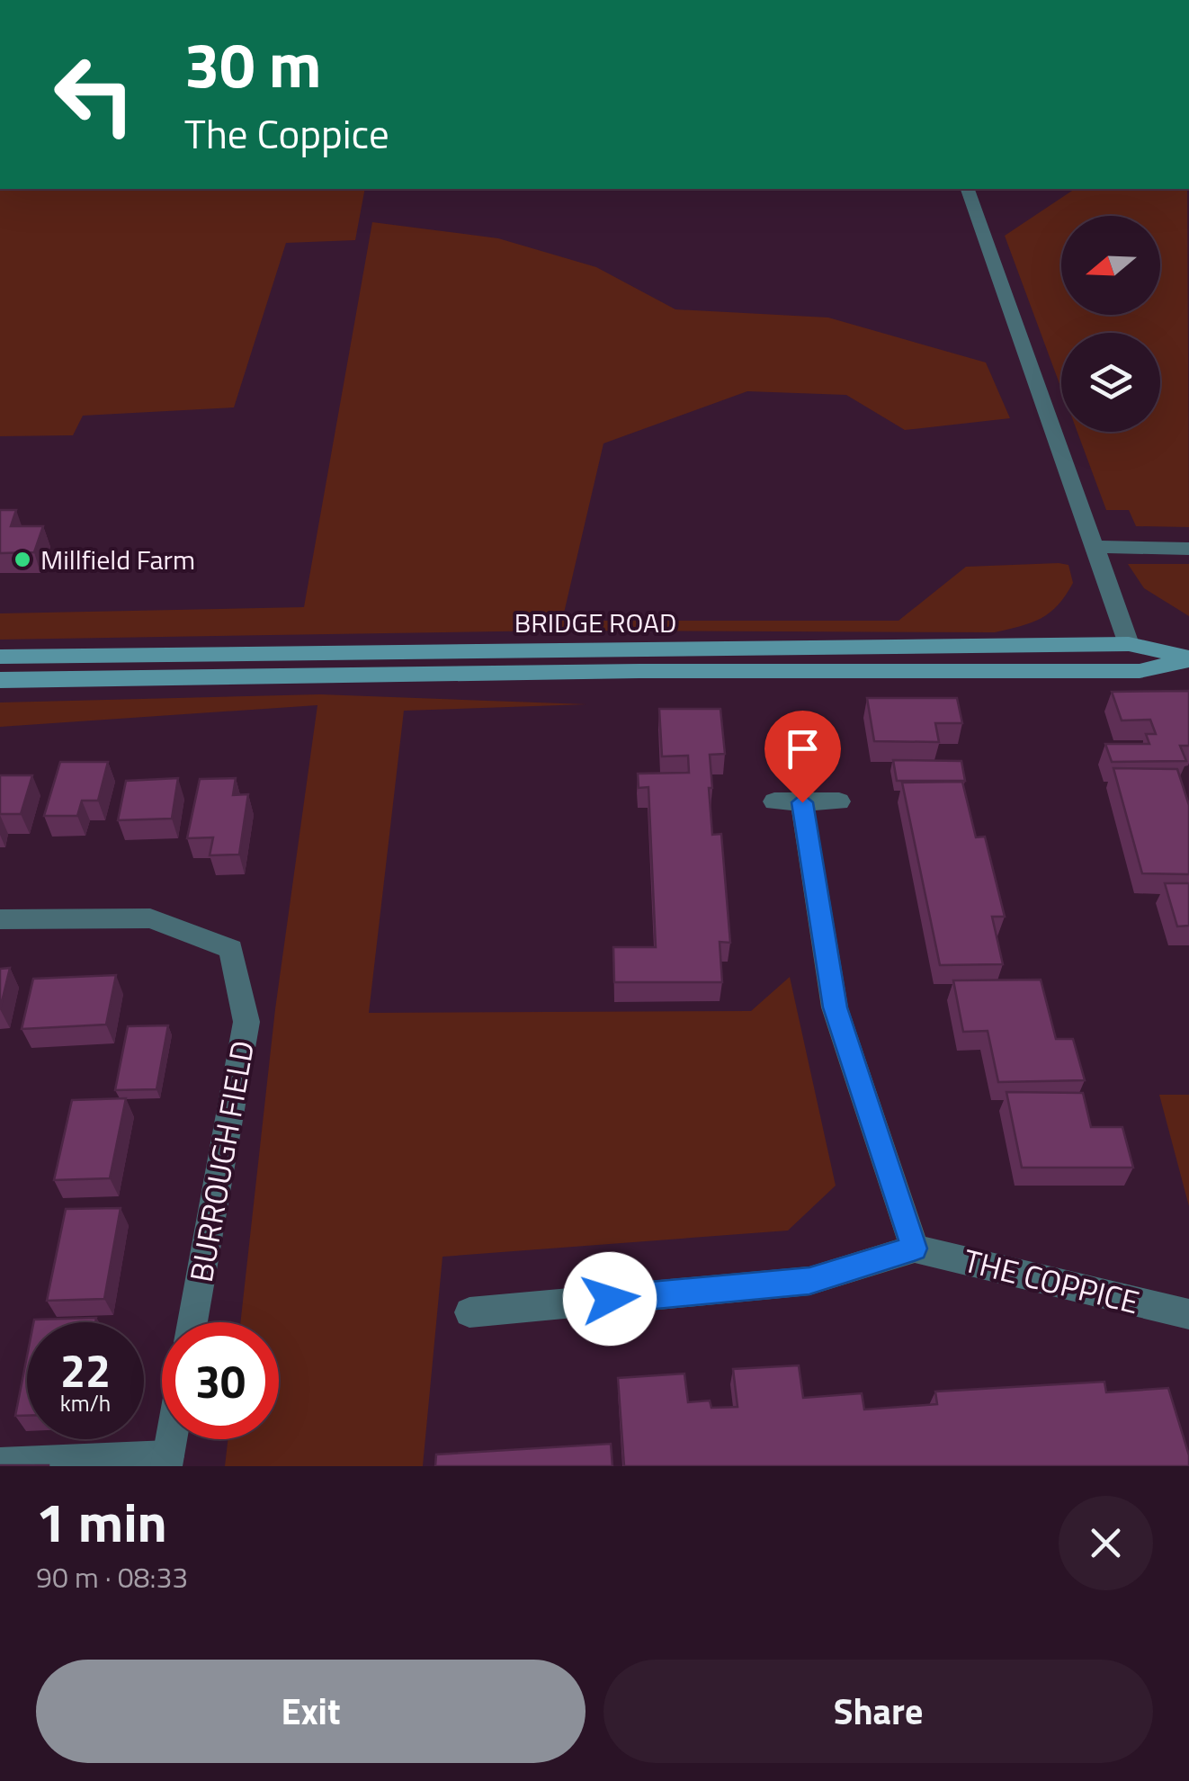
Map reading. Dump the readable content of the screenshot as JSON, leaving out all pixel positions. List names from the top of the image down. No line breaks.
{"streets":{"main road":["BRIDGE ROAD"],"street":["BURROUGH FIELD","THE COPPICE"]},"places":["Millfield Farm"],"north":"left","page":{"turn":["30 m","The Coppice"],"speed":"22 km/h","limit":"30","heading":["1 min","90 m · 08:33"],"buttons":["Exit","Share"]}}
